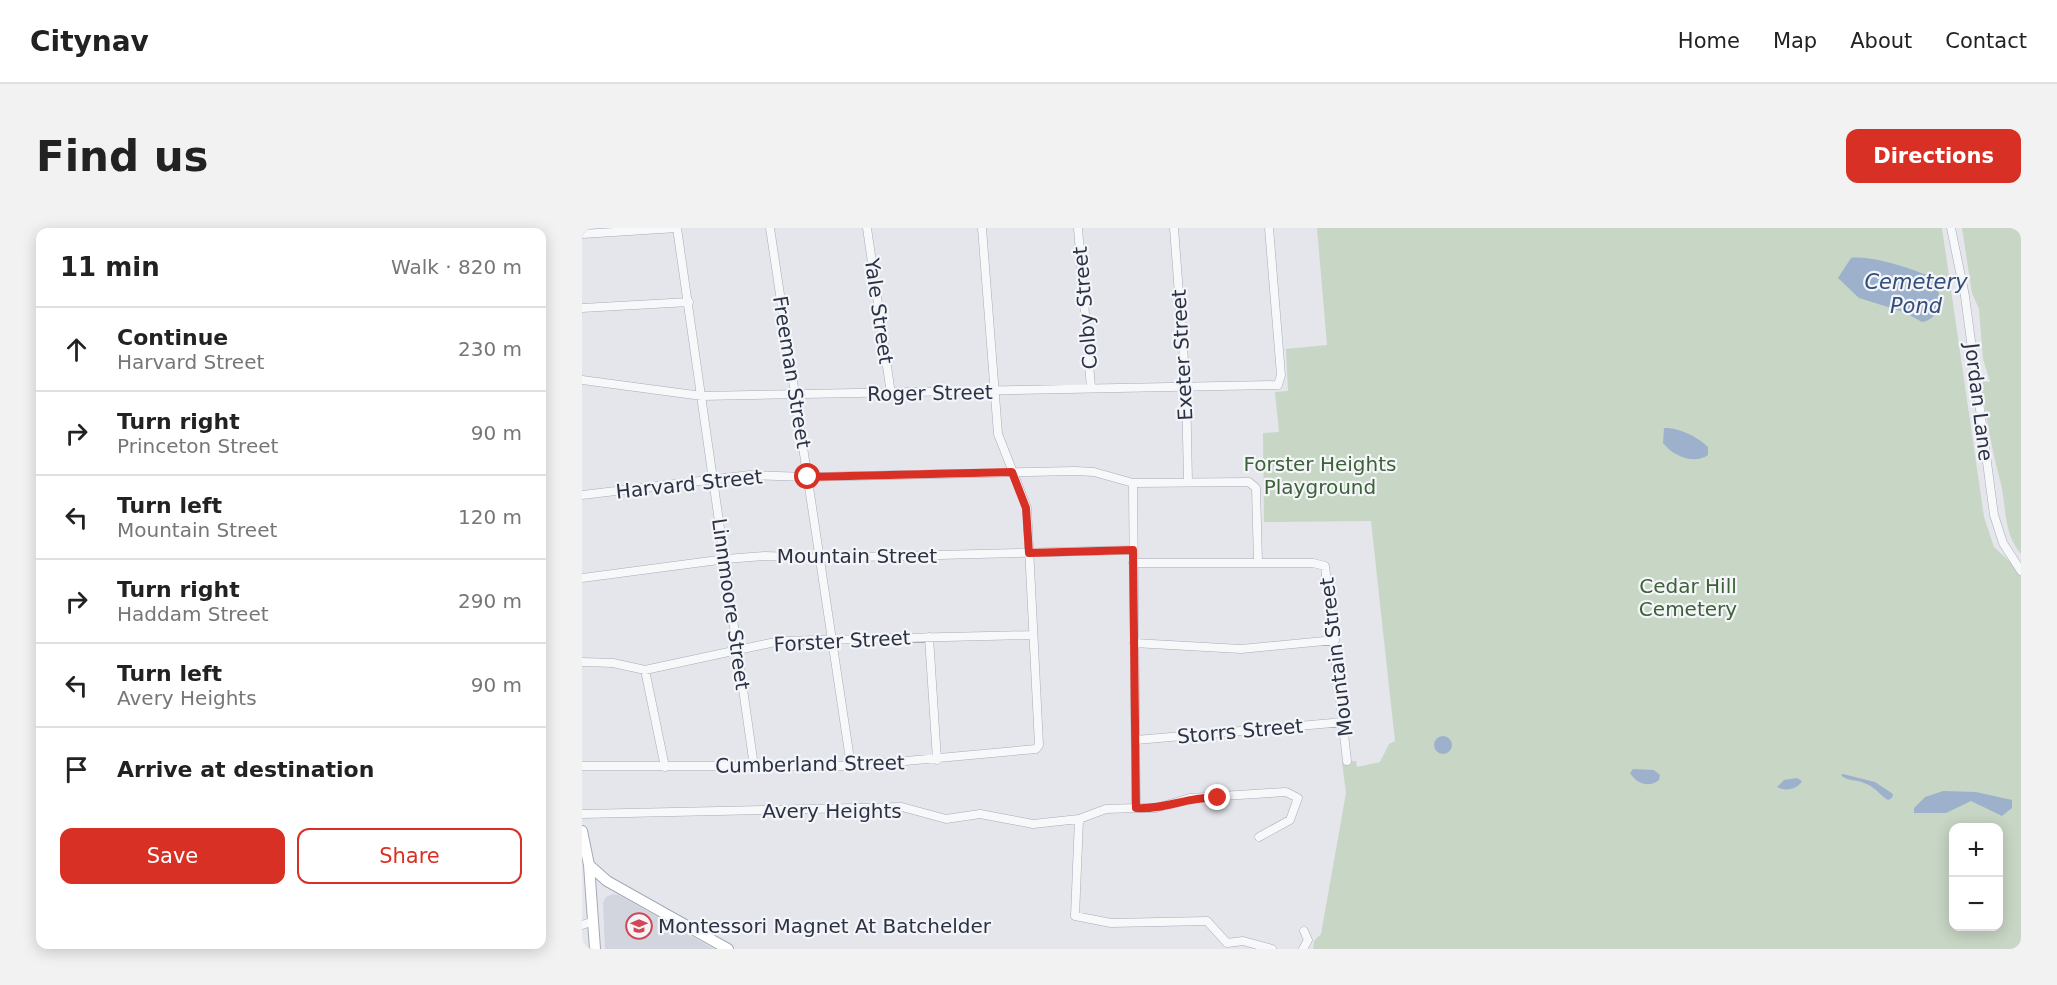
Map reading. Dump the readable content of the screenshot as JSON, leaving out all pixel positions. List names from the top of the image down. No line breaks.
{"streets":{"street":["Colby Street","Yale Street","Exeter Street","Freeman Street","Roger Street","Jordan Lane","Harvard Street","Mountain Street","Linnmoore Street","Forster Street","Storrs Street","Cumberland Street","Avery Heights"]},"crossings":[["Colby Street","Roger Street"],["Yale Street","Roger Street"],["Exeter Street","Roger Street"],["Exeter Street","Harvard Street"],["Freeman Street","Roger Street"],["Freeman Street","Harvard Street"],["Freeman Street","Mountain Street"],["Freeman Street","Forster Street"],["Freeman Street","Cumberland Street"],["Roger Street","Linnmoore Street"],["Harvard Street","Mountain Street"],["Harvard Street","Linnmoore Street"],["Mountain Street","Linnmoore Street"],["Mountain Street","Storrs Street"],["Linnmoore Street","Forster Street"],["Linnmoore Street","Cumberland Street"],["Forster Street","Cumberland Street"]],"water":["Cemetery Pond"],"parks":["Forster Heights Playground","Cedar Hill Cemetery"],"places":{"school or university":["Montessori Magnet At Batchelder"]},"page":{"header":"Citynav","nav":["Home","Map","About","Contact"],"buttons":["Directions",["Save","Share"]],"title":"Find us","heading":["11 min","Walk · 820 m"],"list":[["Continue","Harvard Street","230 m"],["Turn right","Princeton Street","90 m"],["Turn left","Mountain Street","120 m"],["Turn right","Haddam Street","290 m"],["Turn left","Avery Heights","90 m"],"Arrive at destination"],"map_buttons":["+","−"]}}
